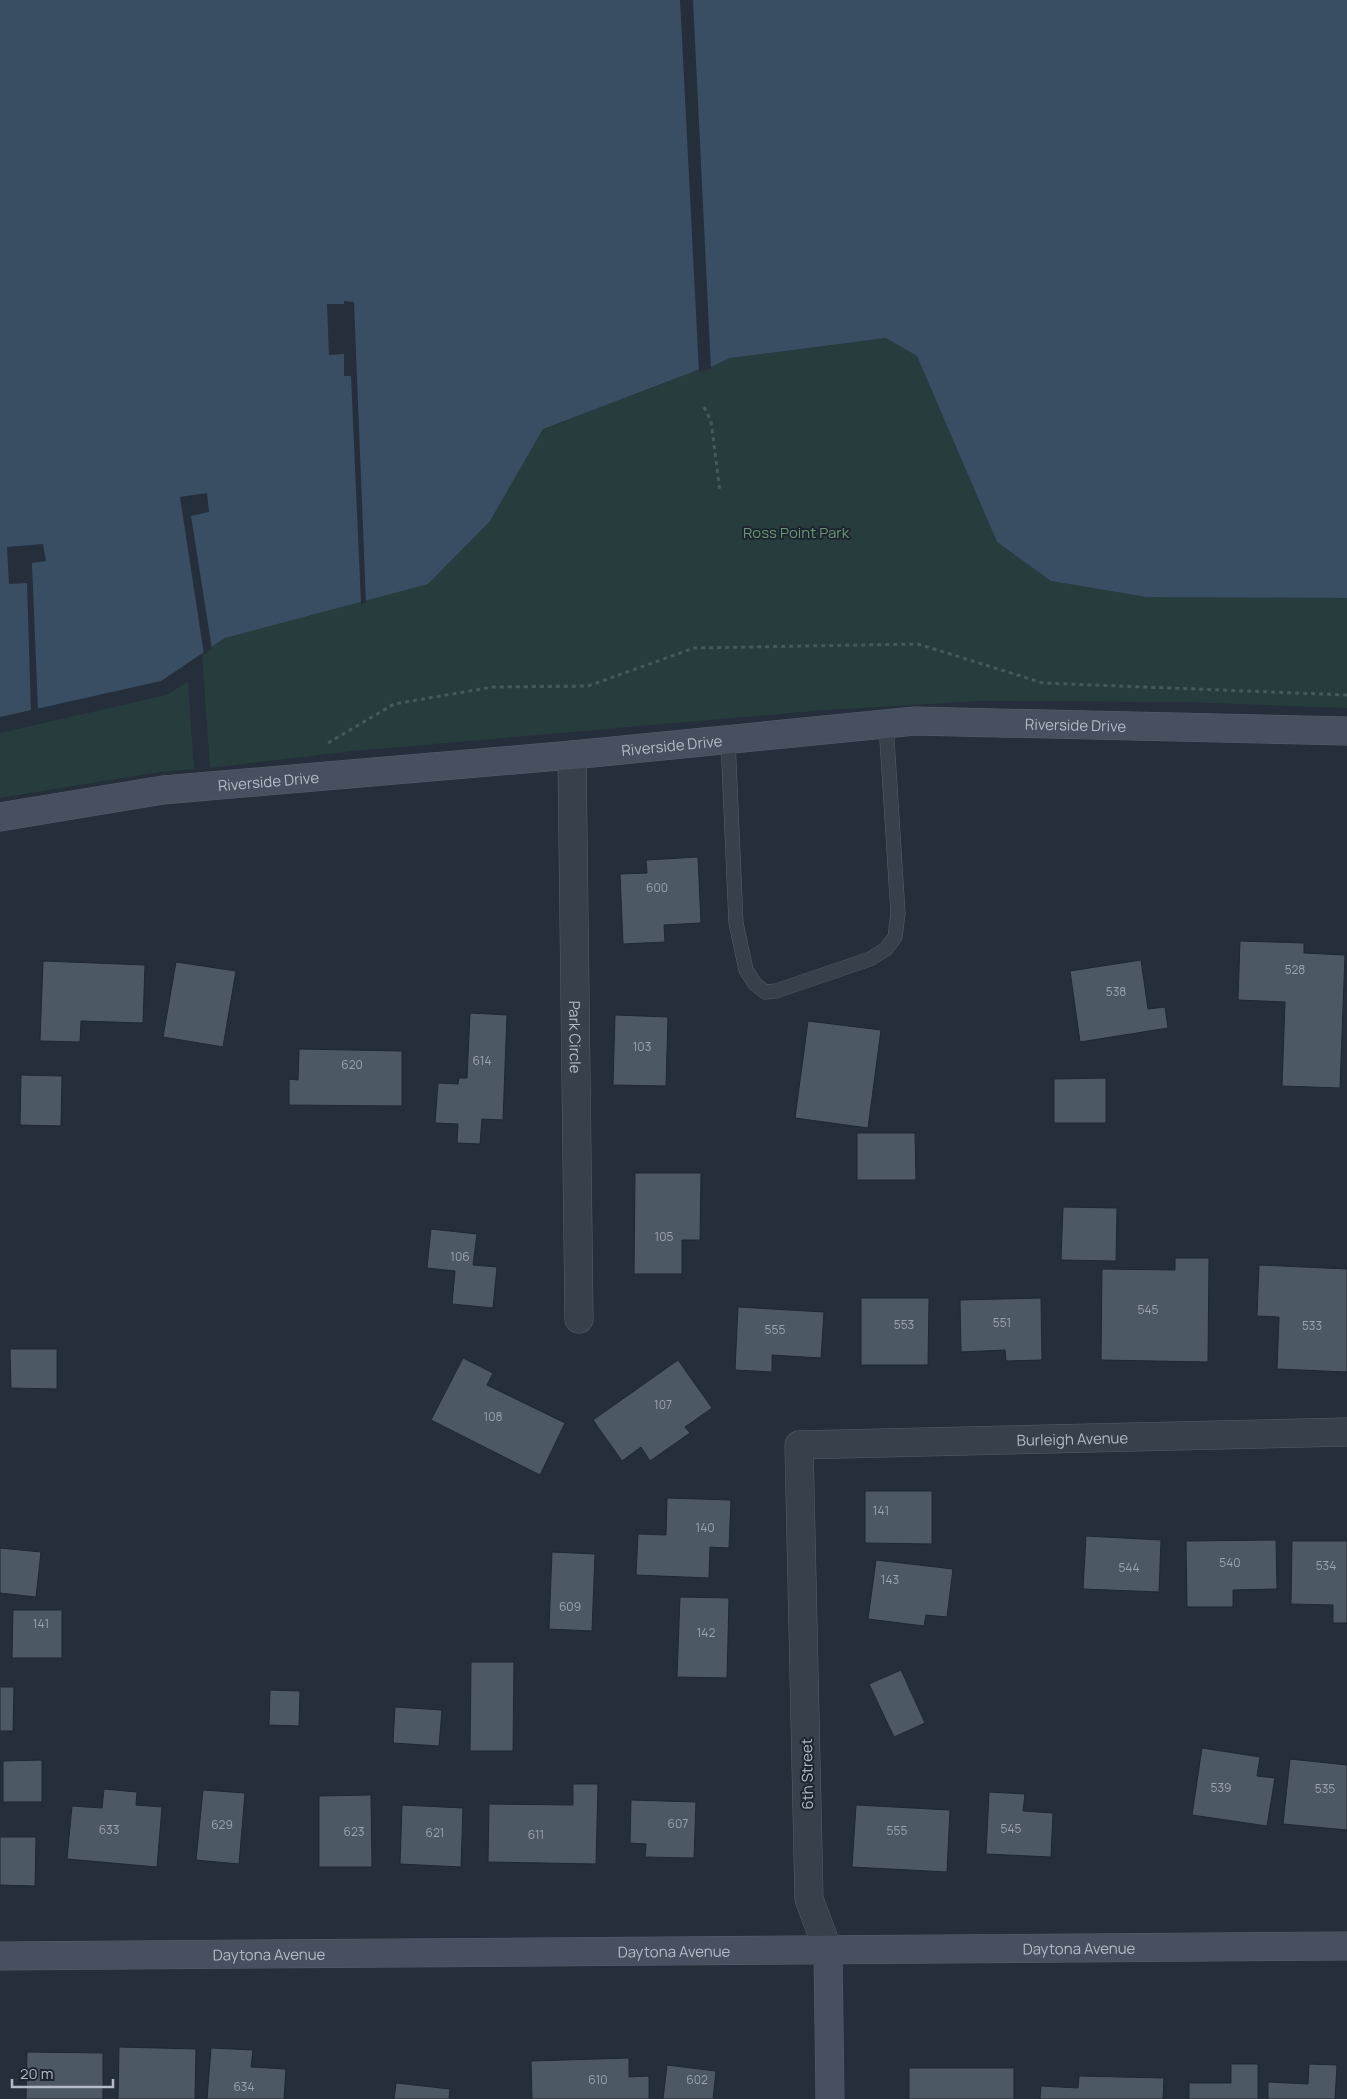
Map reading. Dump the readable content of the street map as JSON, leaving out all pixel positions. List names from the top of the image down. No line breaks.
{"streets":{"street":["Riverside Drive","Park Circle","Burleigh Avenue","6th Street","Daytona Avenue"]},"crossings":[["Riverside Drive","Park Circle"],["Burleigh Avenue","6th Street"],["6th Street","Daytona Avenue"]],"parks":["Ross Point Park"],"house_numbers":["600","528","538","103","614","620","105","106","545","551","553","533","555","107","108","141","140","540","534","544","143","609","141","142","539","535","607","629","545","633","555","623","621","611","610","602","634"],"scale_bar":"20 m"}
